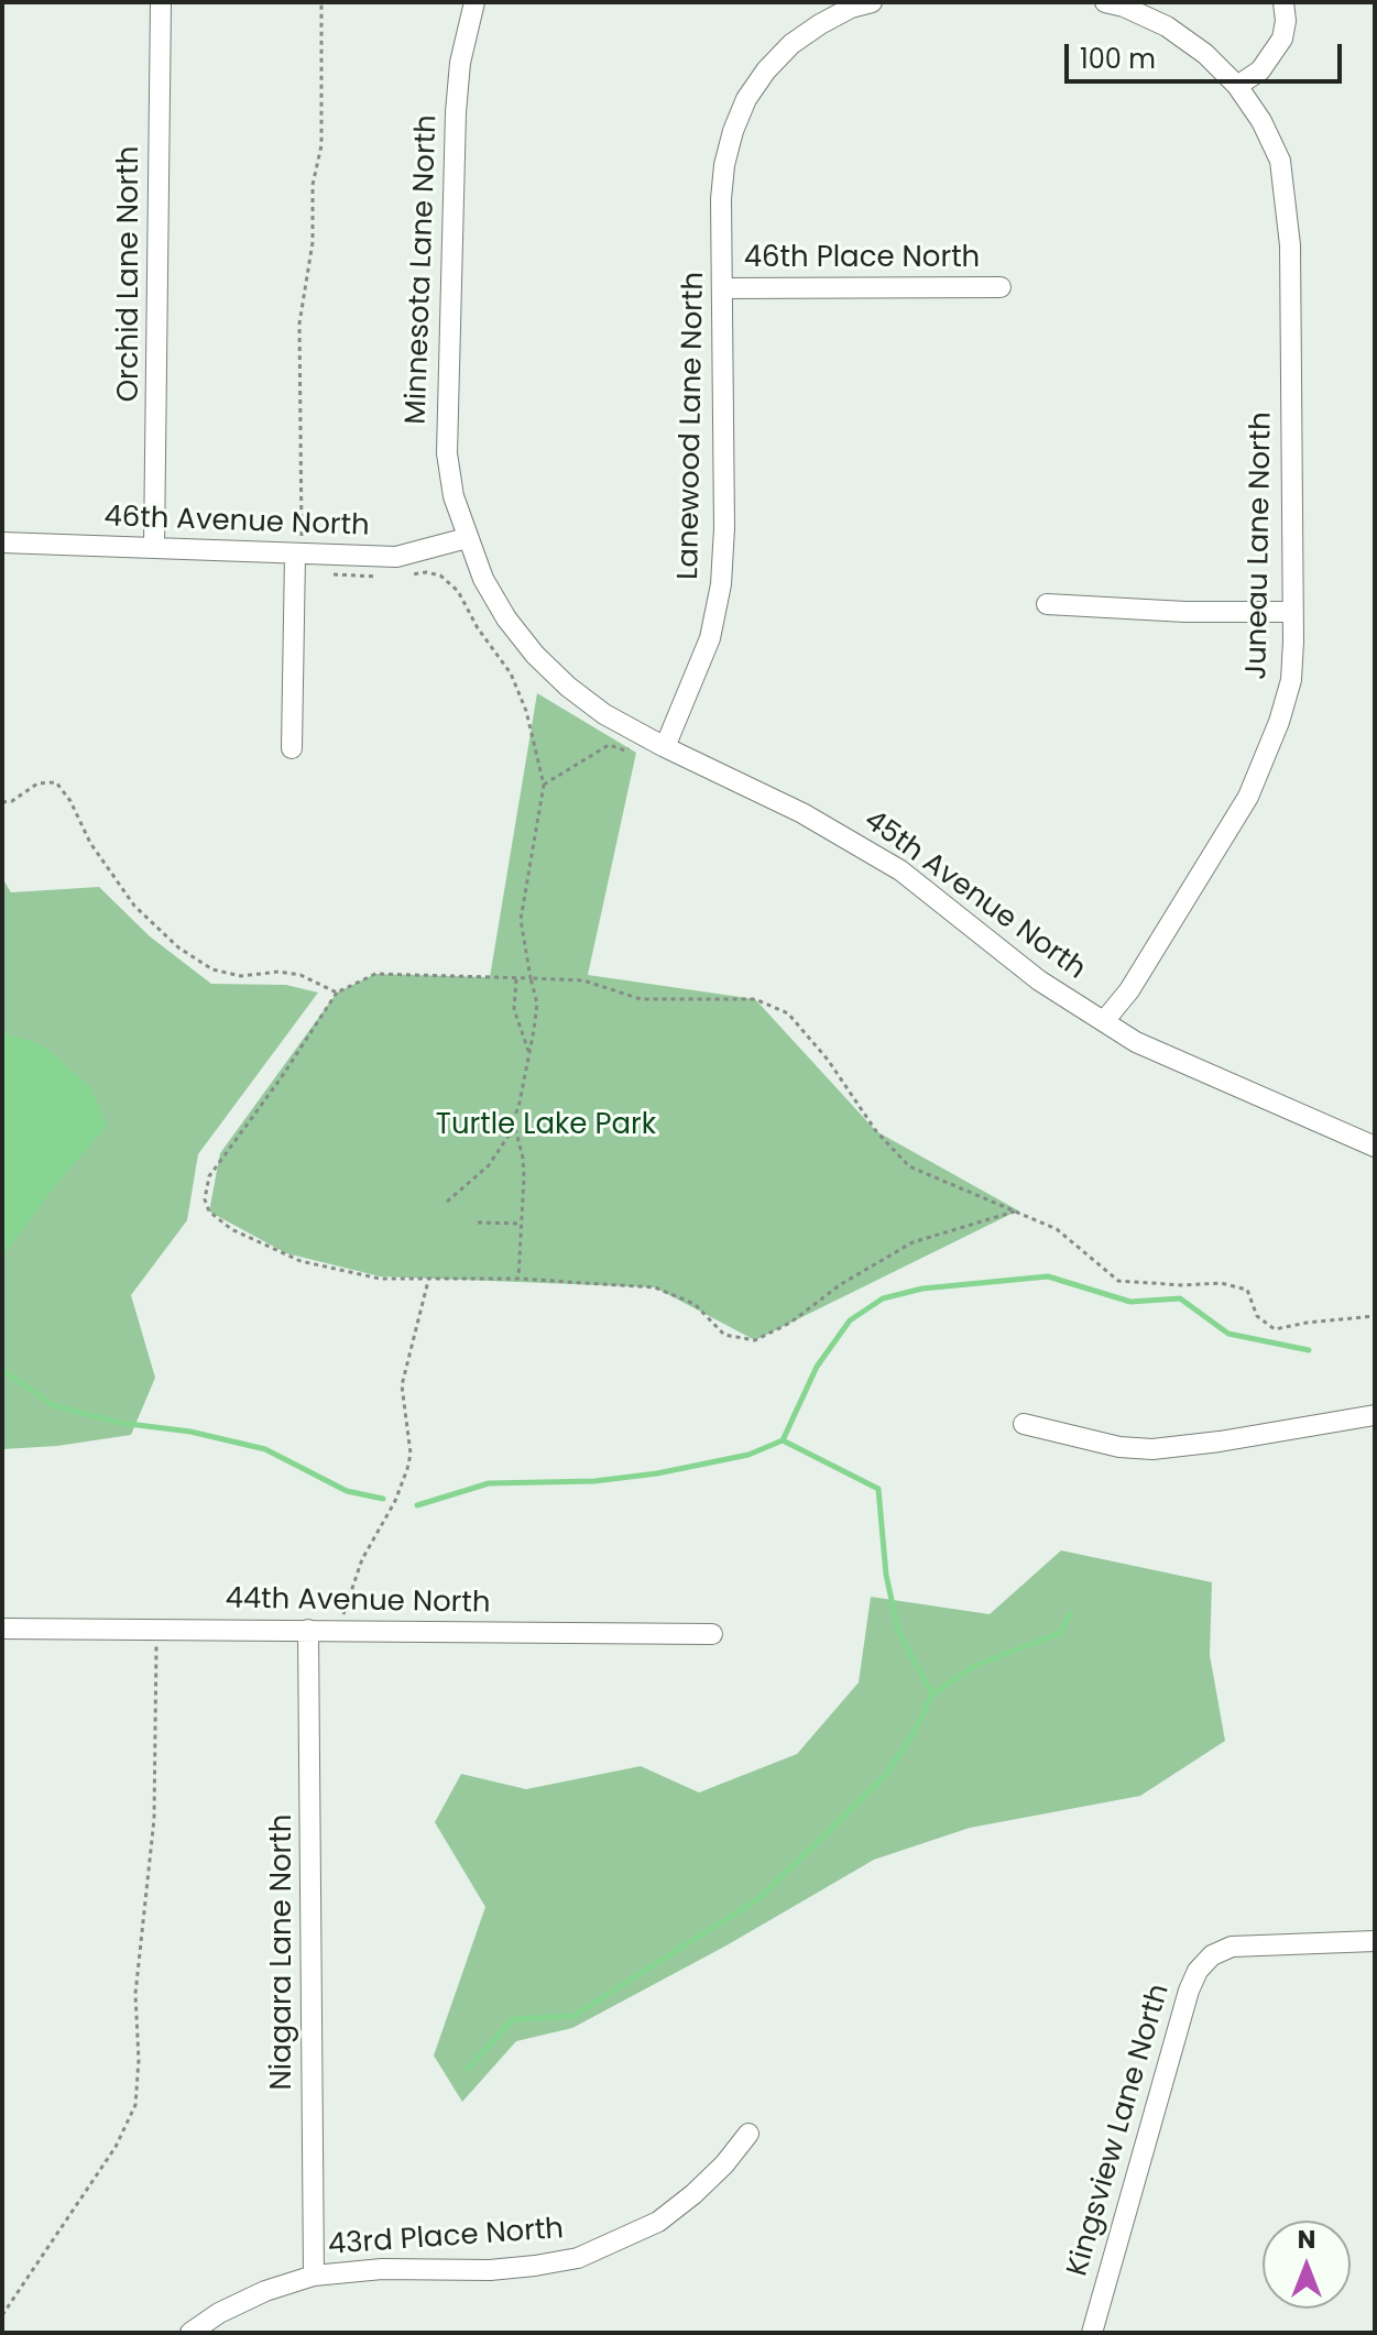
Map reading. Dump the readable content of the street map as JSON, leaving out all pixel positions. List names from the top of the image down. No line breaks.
{"streets":{"street":["46th Place North","Minnesota Lane North","Orchid Lane North","Lanewood Lane North","46th Avenue North","Juneau Lane North","45th Avenue North","44th Avenue North","Niagara Lane North","Kingsview Lane North","43rd Place North"]},"crossings":[["46th Place North","Lanewood Lane North"],["Minnesota Lane North","46th Avenue North"],["Minnesota Lane North","45th Avenue North"],["Orchid Lane North","46th Avenue North"],["Lanewood Lane North","45th Avenue North"],["46th Avenue North","45th Avenue North"],["Juneau Lane North","45th Avenue North"],["44th Avenue North","Niagara Lane North"],["Niagara Lane North","43rd Place North"]],"parks":["Turtle Lake Park"],"scale_bar":"100 m","north":"top"}
